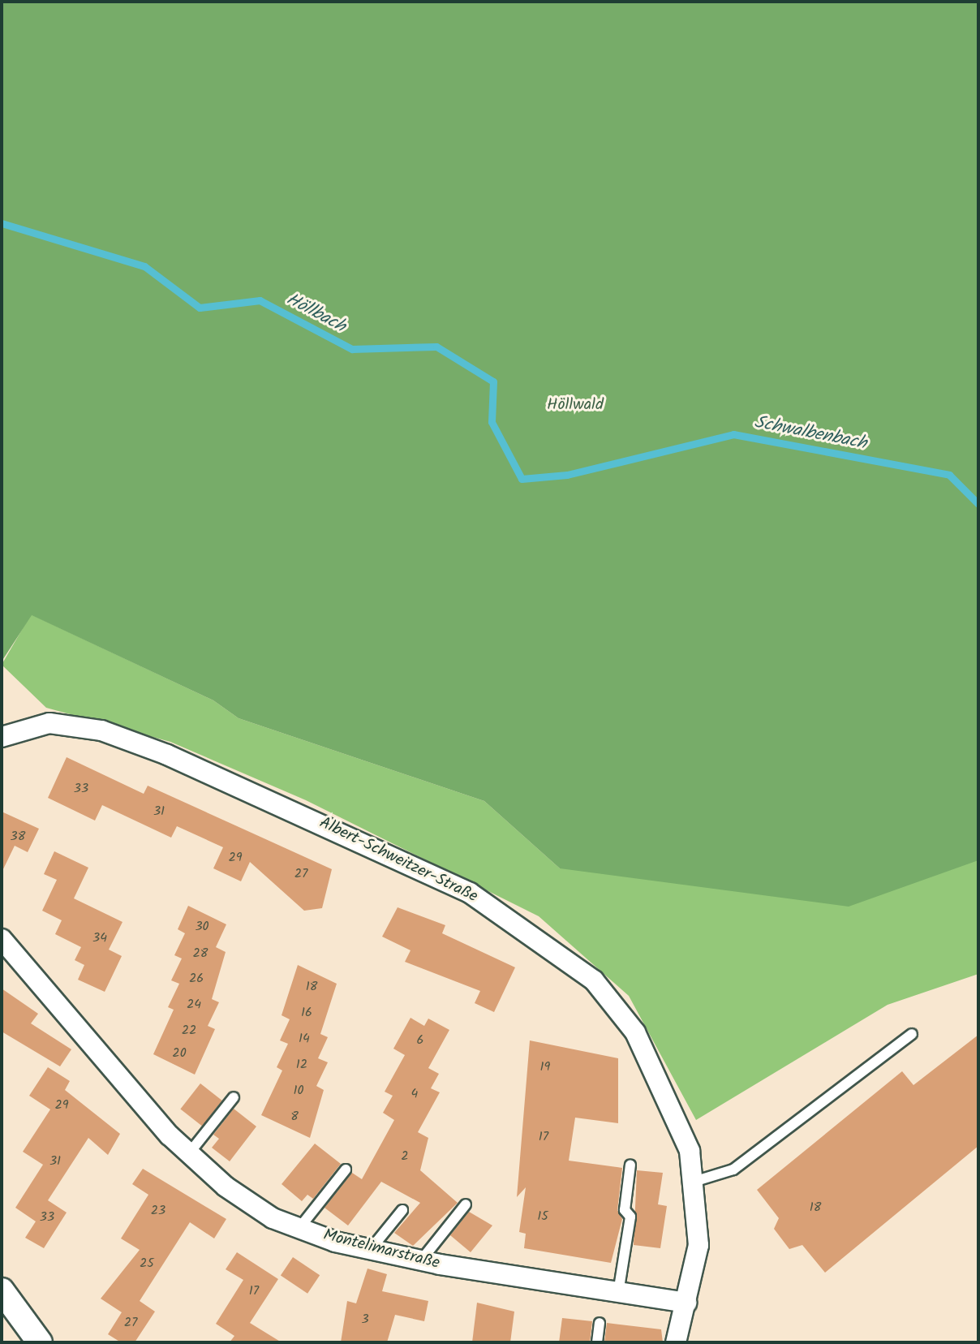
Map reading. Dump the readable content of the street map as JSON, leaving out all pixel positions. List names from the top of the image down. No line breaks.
{"streets":{"street":["Albert-Schweitzer-Straße","Montelimarstraße"]},"crossings":[["Albert-Schweitzer-Straße","Montelimarstraße"]],"water":["Höllbach","Schwalbenbach"],"parks":["Höllwald"],"house_numbers":["33","31","38","29","27","30","34","28","26","18","24","16","22","14","6","20","12","19","10","4","29","8","17","2","31","18","23","15","33","25","17","3","27"]}
